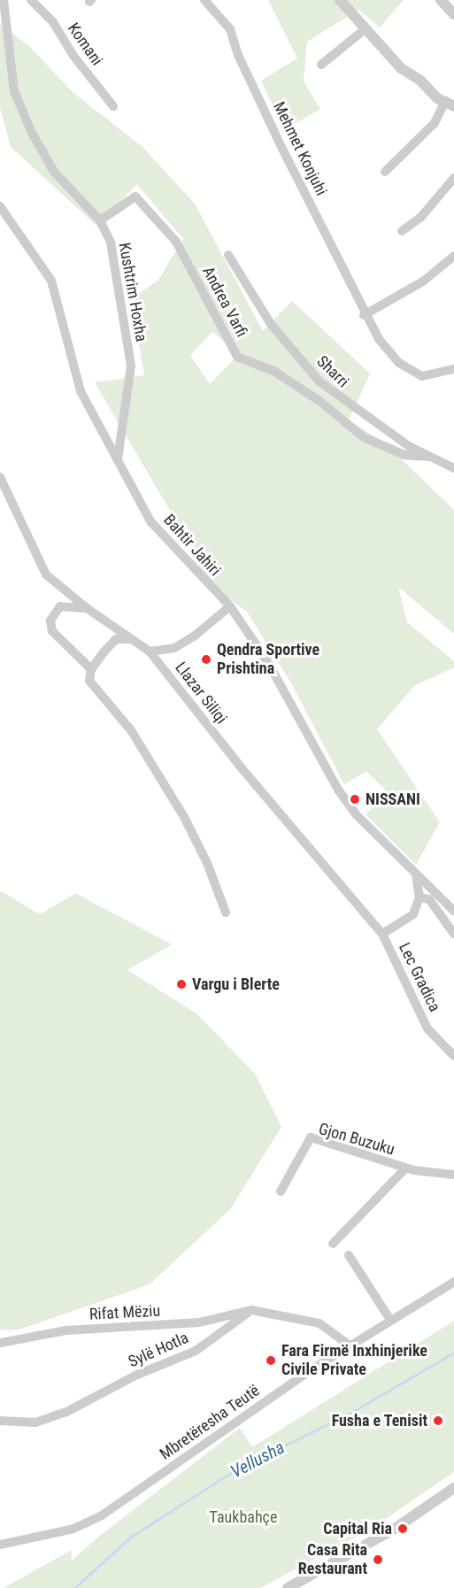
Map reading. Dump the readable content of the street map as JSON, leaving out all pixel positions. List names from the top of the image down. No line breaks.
{"streets":{"street":["Komani","Mehmet Konjuhi","Kushtrim Hoxha","Andrea Varfi","Sharri","Bahtir Jahiri","Llazar Siliqi","Lec Gradica","Gjon Buzuku","Rifat Mëziu","Sylë Hotla","Mbretëresha Teutë"]},"crossings":[["Kushtrim Hoxha","Andrea Varfi"],["Kushtrim Hoxha","Bahtir Jahiri"],["Andrea Varfi","Sharri"],["Llazar Siliqi","Lec Gradica"],["Rifat Mëziu","Sylë Hotla"]],"water":["Vellusha"],"parks":["Taukbahçe"],"places":["Qendra Sportive Prishtina","NISSANI","Vargu i Blerte","Fara Firmë Inxhinjerike Civile Private","Fusha e Tenisit","Capital Ria","Casa Rita Restaurant"]}
